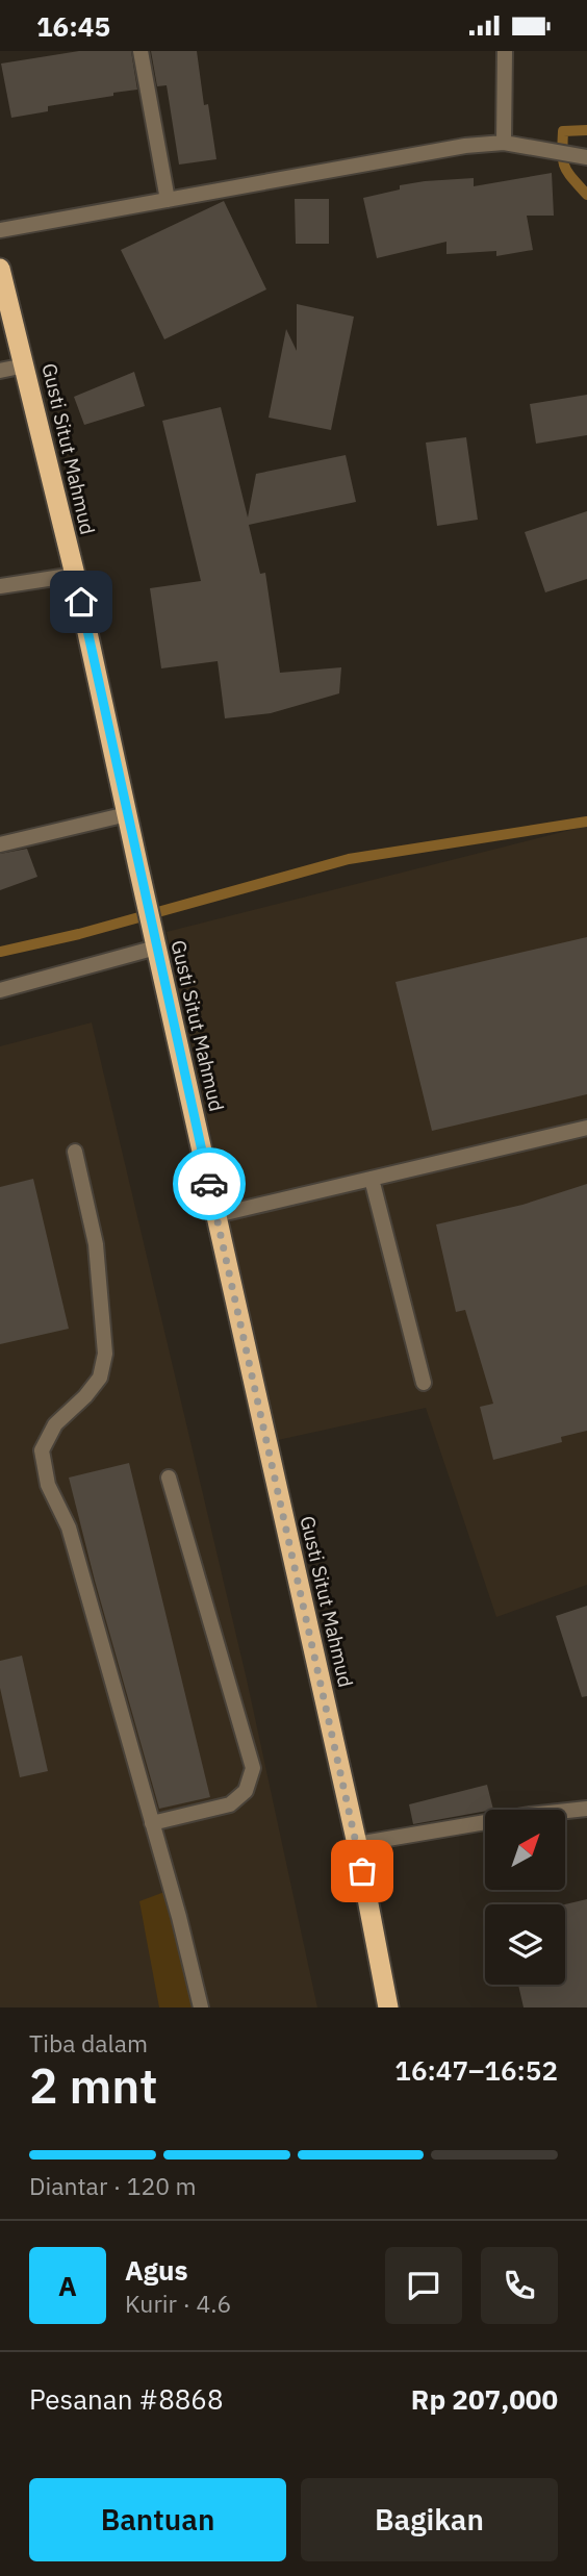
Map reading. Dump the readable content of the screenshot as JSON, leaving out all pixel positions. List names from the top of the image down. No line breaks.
{"streets":{"highway":["Gusti Situt Mahmud"]},"north":"top right","page":{"status":"16:45","heading":["2 mnt","Tiba dalam","16:47–16:52"],"panel":["Agus","Kurir · 4.6","Pesanan #8868","Rp 207,000"],"bar":"Diantar · 120 m","round":"A","buttons":["Bantuan","Bagikan"]}}
